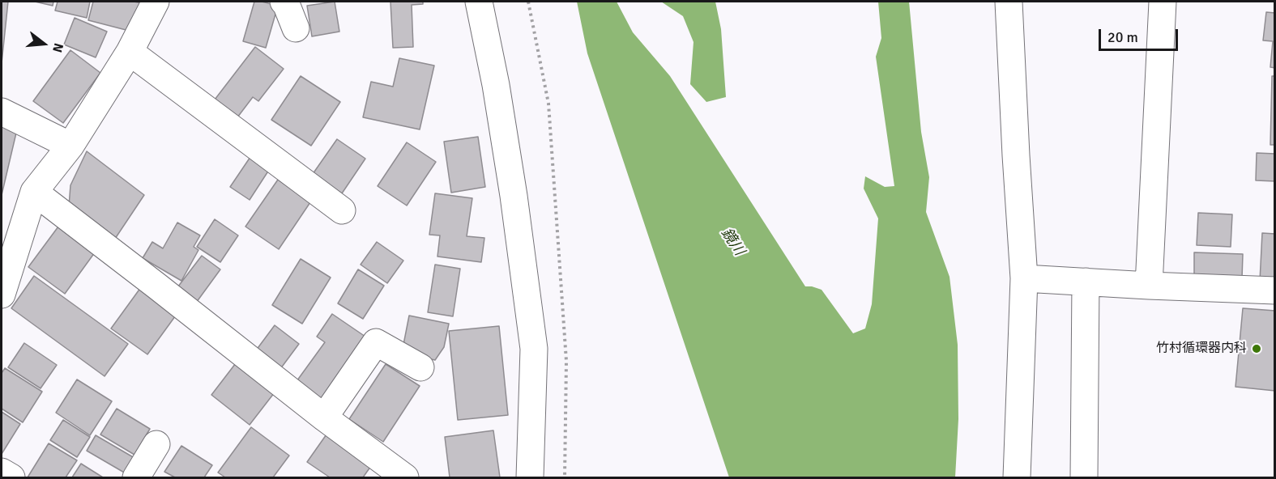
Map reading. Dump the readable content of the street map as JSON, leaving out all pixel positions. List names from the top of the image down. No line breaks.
{"water":["鏡川"],"places":["竹村循環器内科"],"scale_bar":"20 m","north":"right"}
